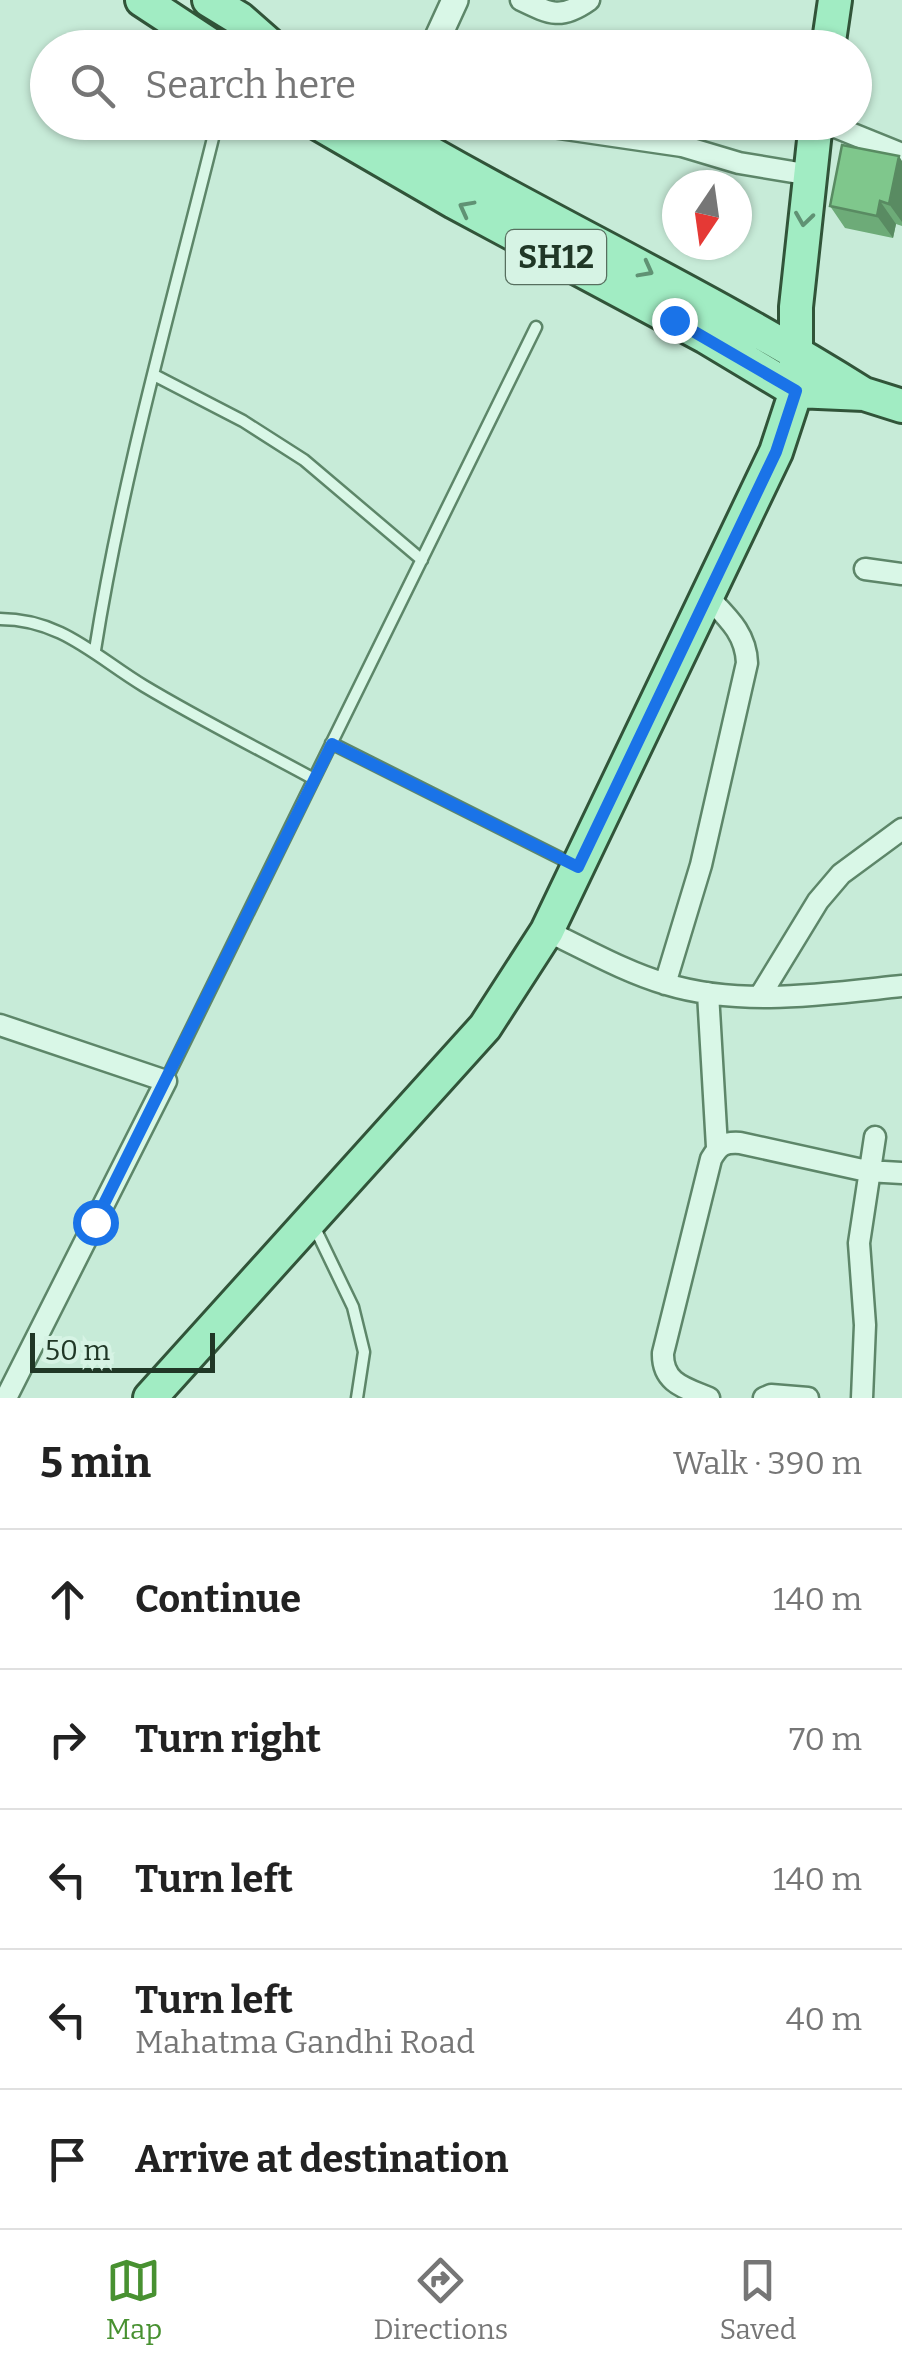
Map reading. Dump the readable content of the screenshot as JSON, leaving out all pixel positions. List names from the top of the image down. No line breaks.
{"streets":{"main road":["SH12"]},"scale_bar":"50 m","north":"bottom","page":{"search":"Search here","scale":"50 m","heading":["5 min","Walk · 390 m"],"list":[["Continue","140 m"],["Turn right","70 m"],["Turn left","140 m"],["Turn left","Mahatma Gandhi Road","40 m"],"Arrive at destination"],"nav":["Map","Directions","Saved"]}}
